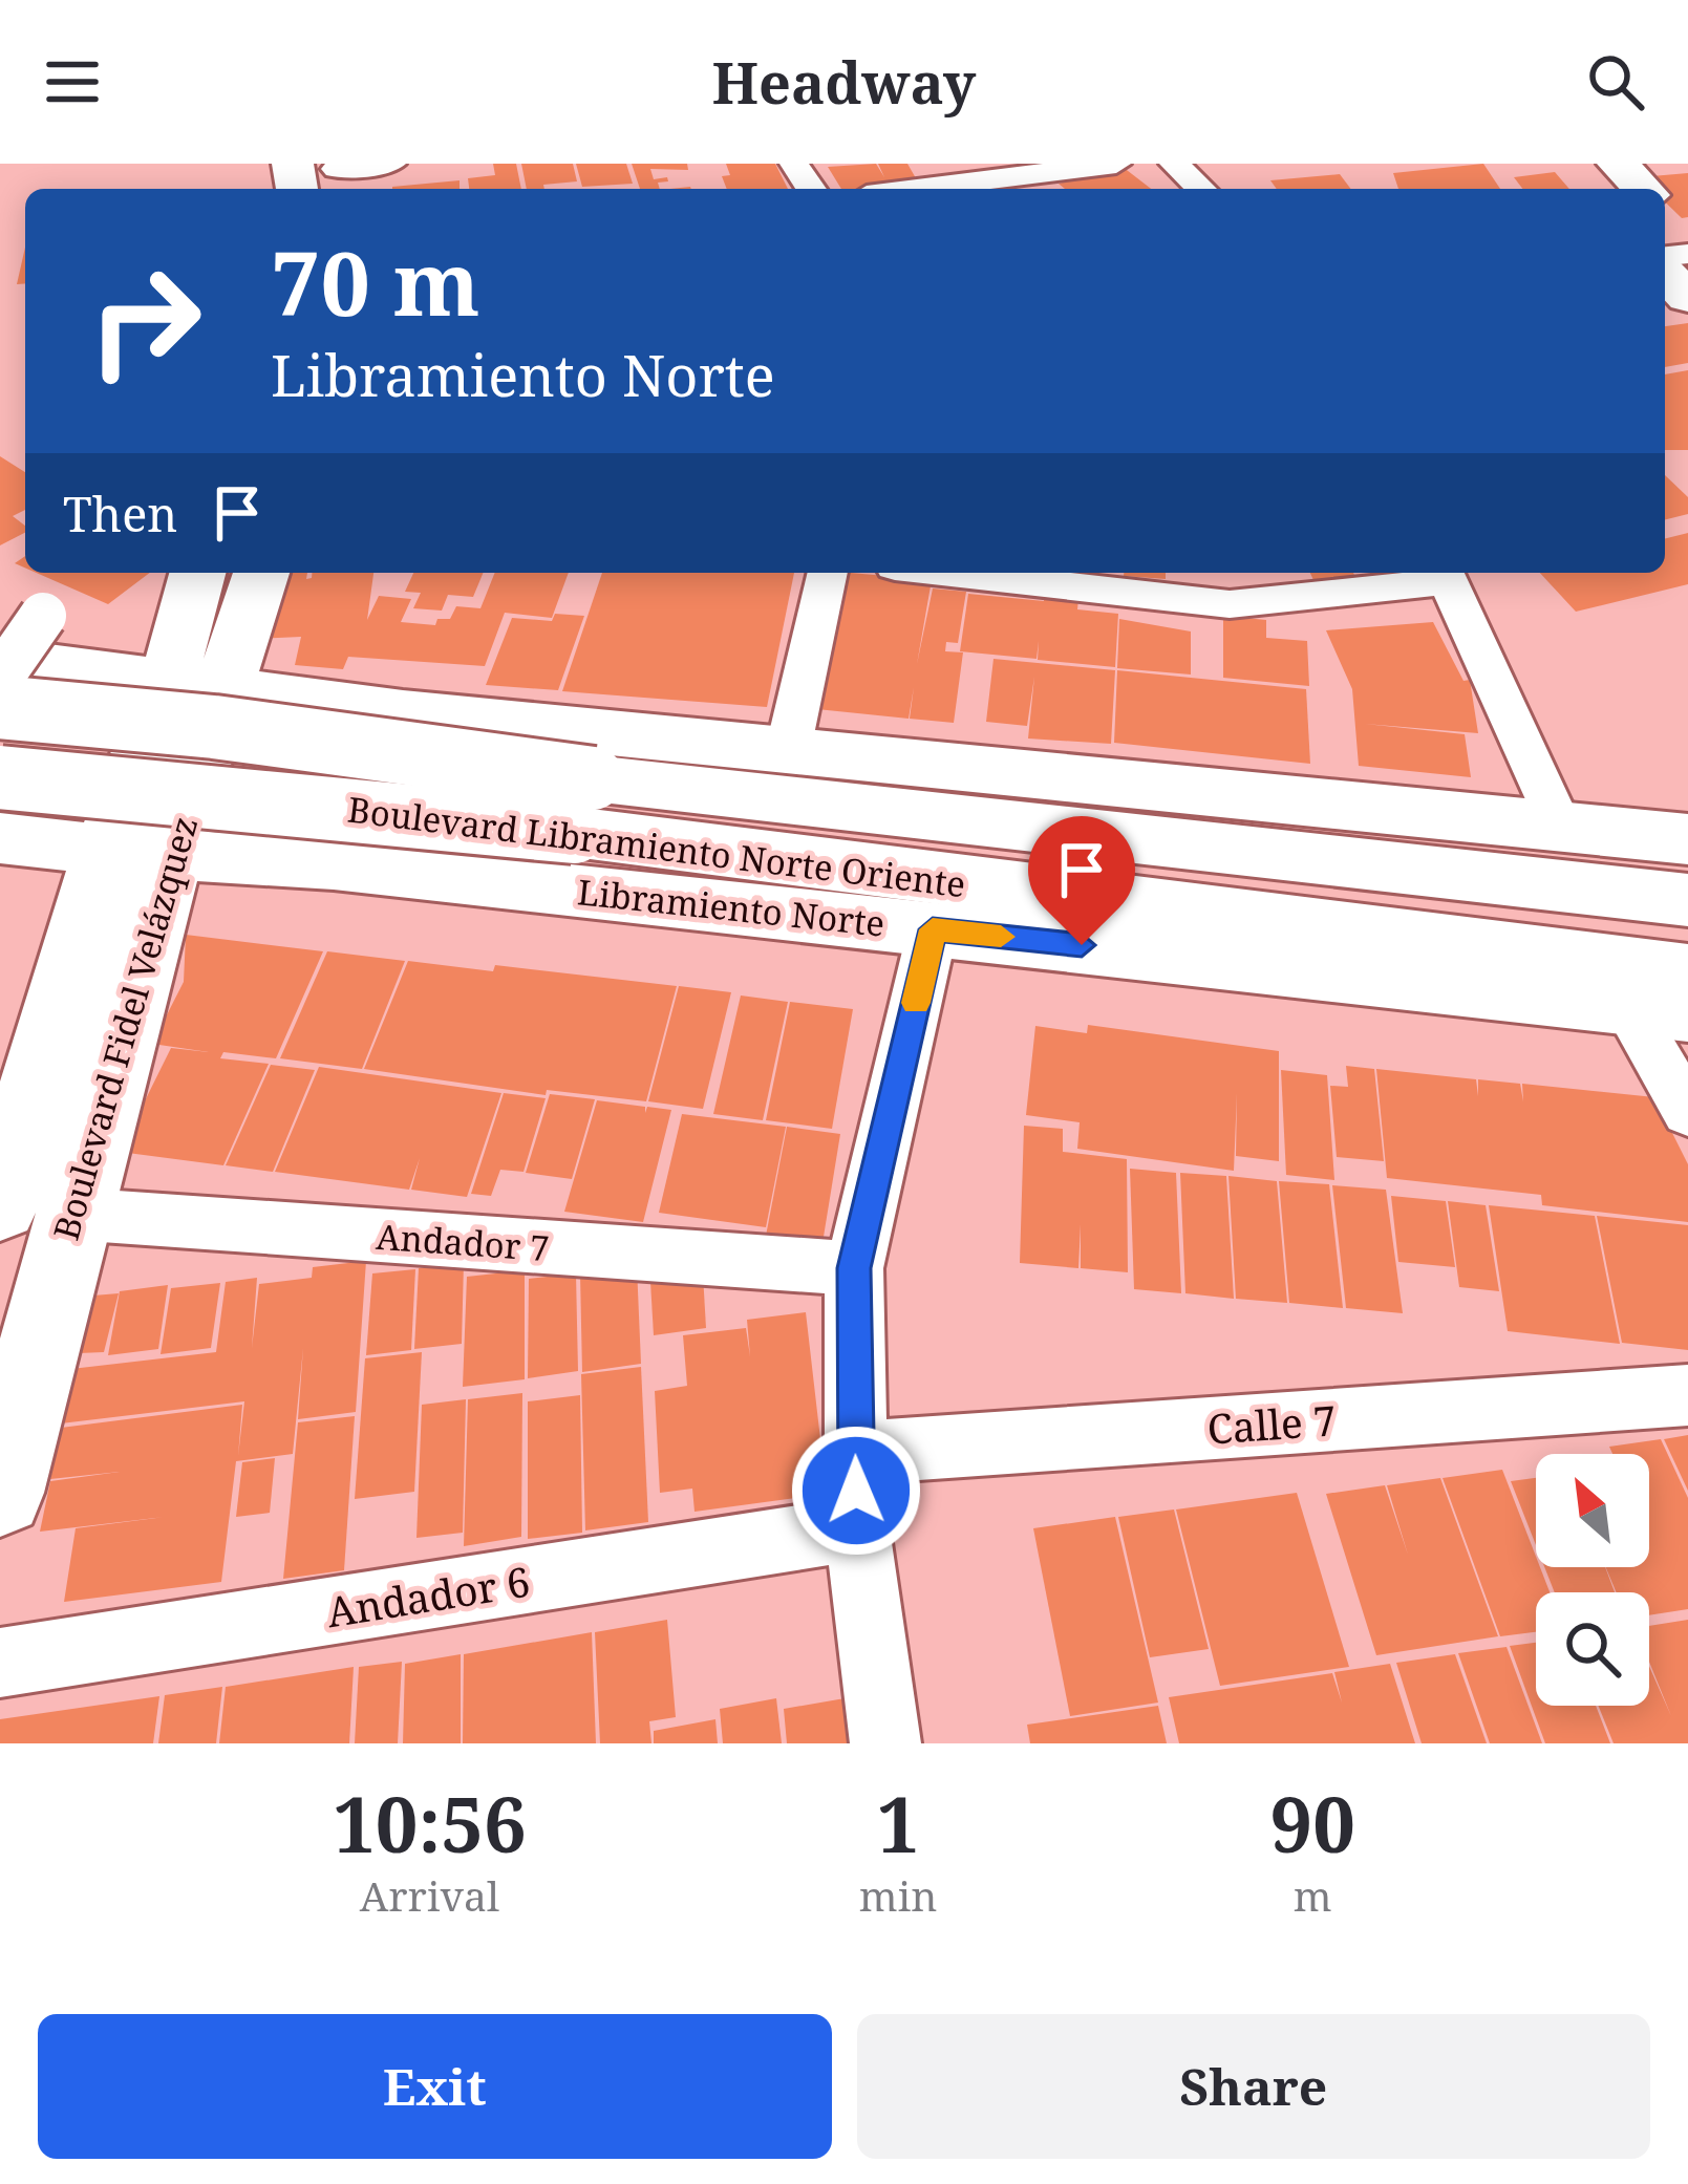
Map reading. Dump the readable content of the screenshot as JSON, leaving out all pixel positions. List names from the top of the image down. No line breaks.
{"streets":{"main road":["Boulevard Libramiento Norte Oriente","Libramiento Norte","Boulevard Fidel Velázquez"],"street":["Andador 7","Calle 7","Andador 6"]},"crossings":[["Libramiento Norte","Boulevard Fidel Velázquez"],["Boulevard Fidel Velázquez","Andador 7"]],"north":"top left","page":{"header":"Headway","turn":["70 m","Libramiento Norte"],"then":"Then","eta":["10:56","Arrival","1","min","90","m"],"buttons":["Exit","Share"]}}
